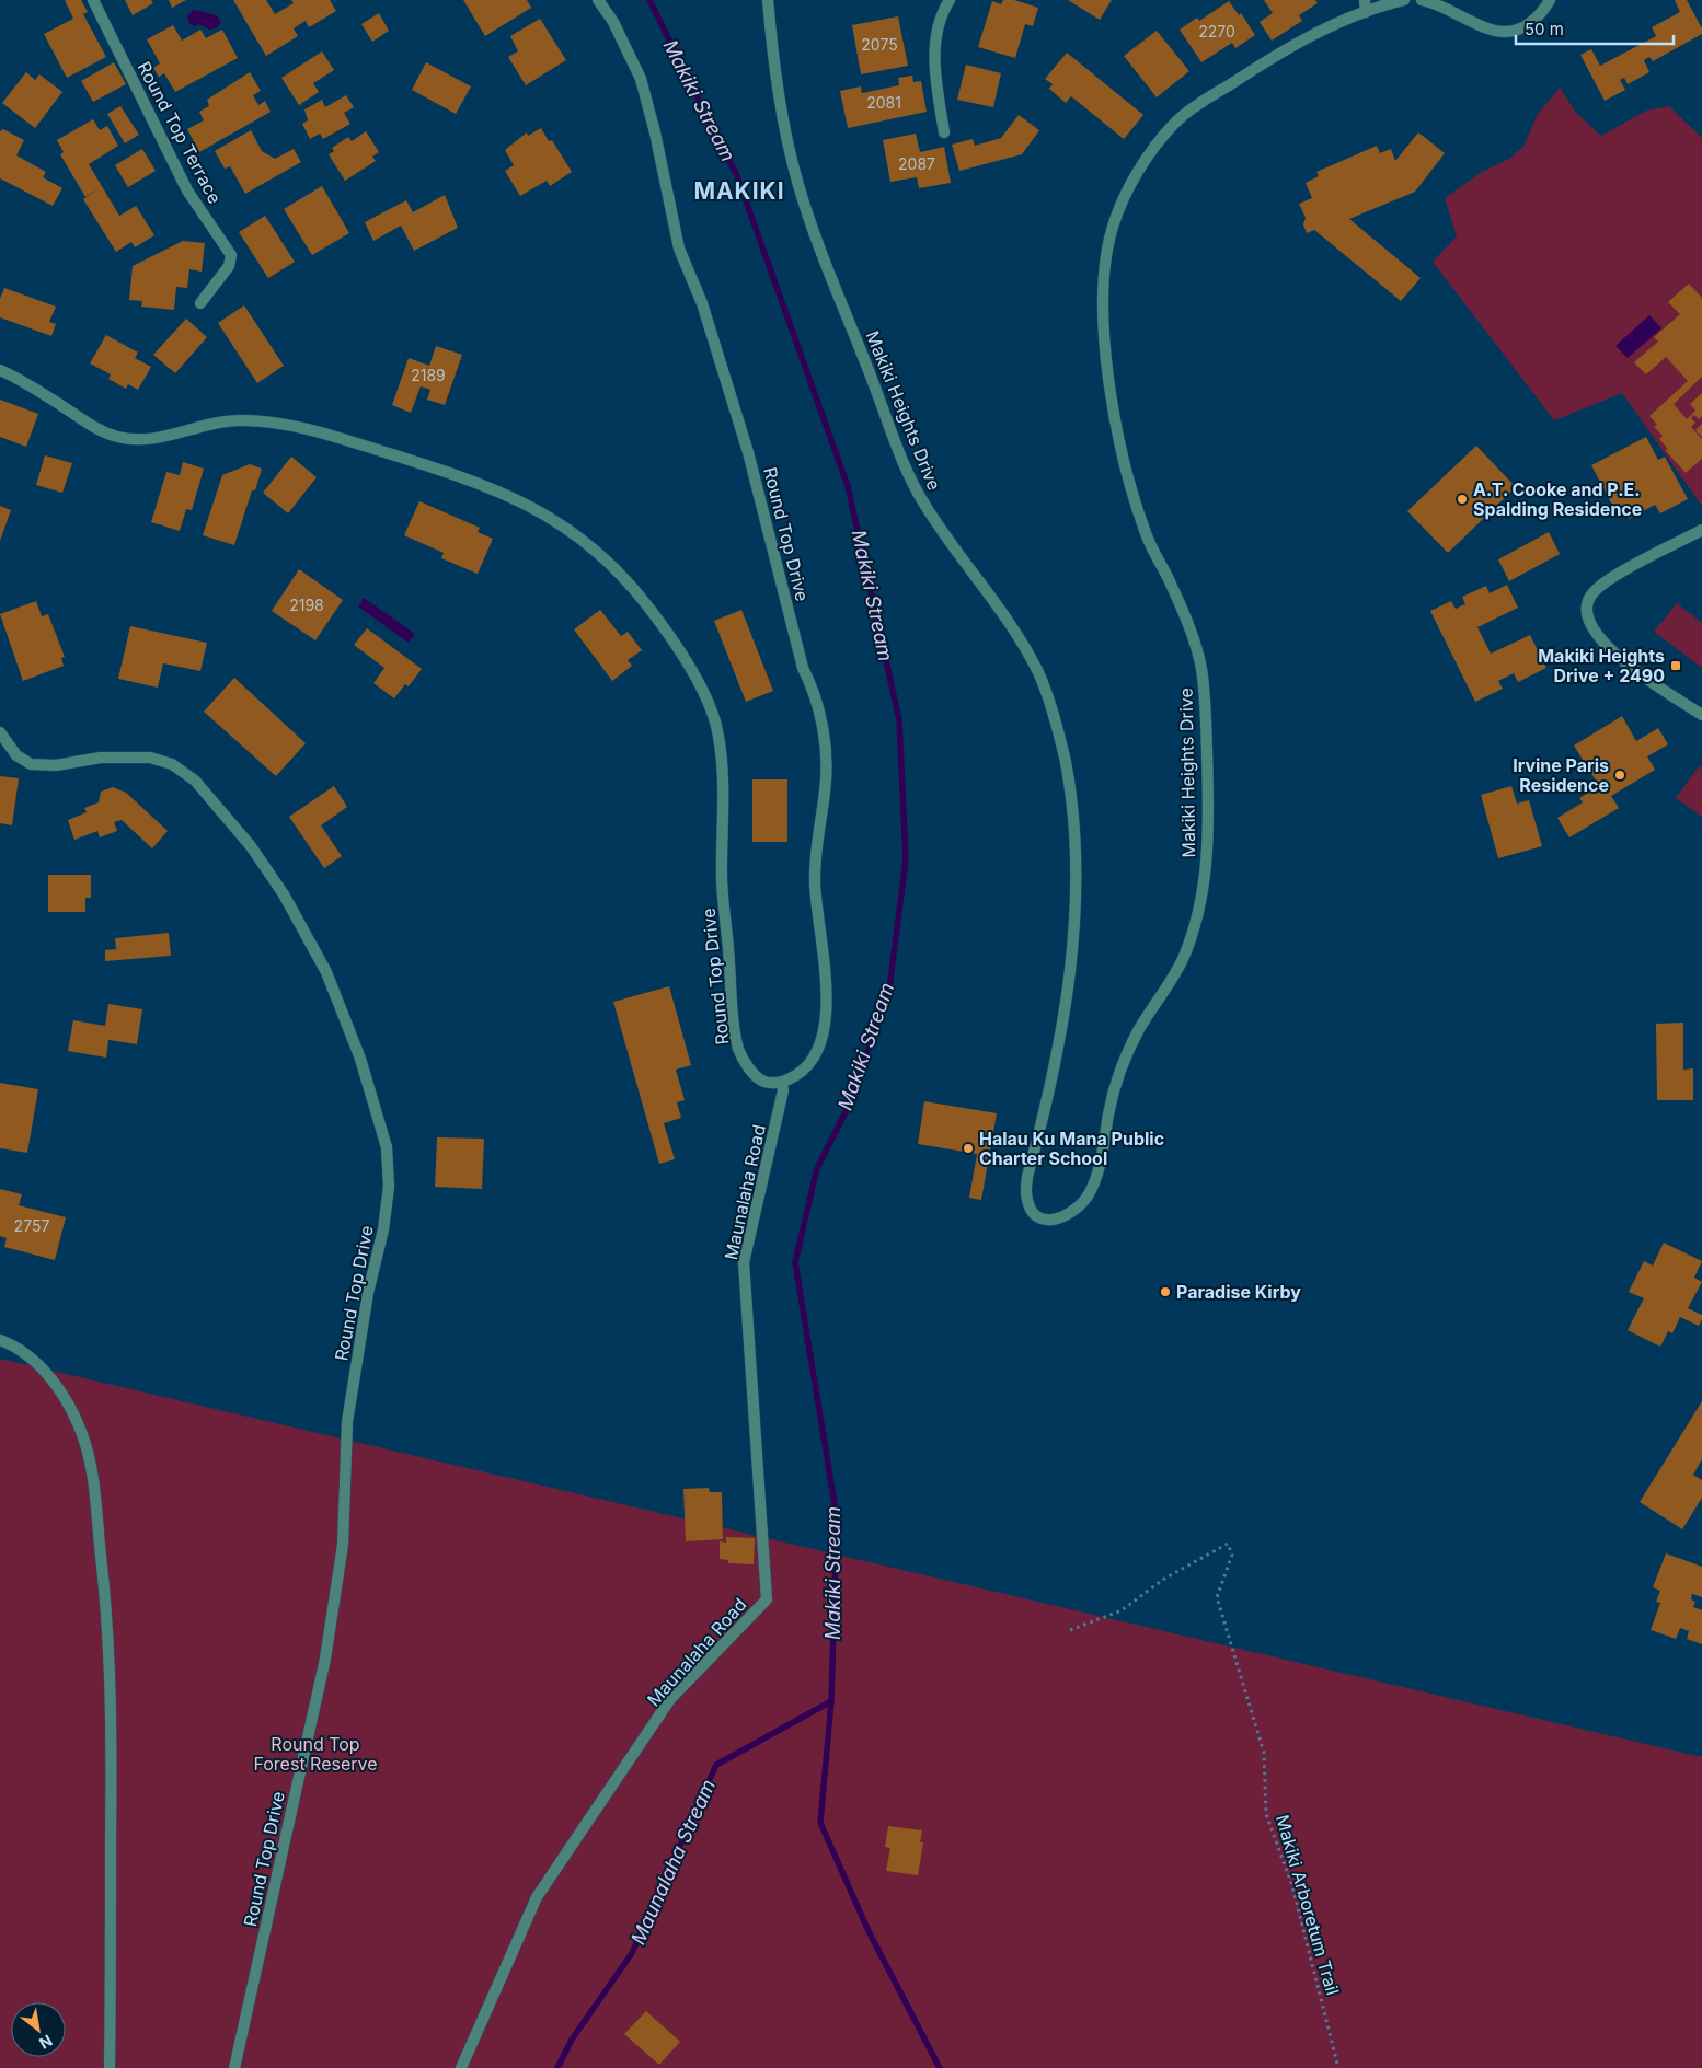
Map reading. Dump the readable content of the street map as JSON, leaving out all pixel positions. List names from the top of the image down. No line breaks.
{"streets":{"street":["Round Top Terrace","Makiki Heights Drive","Round Top Drive","Maunalaha Road"],"path":["Makiki Arboretum Trail"]},"crossings":[["Round Top Drive","Maunalaha Road"]],"districts":["MAKIKI"],"water":["Makiki Stream","Maunalaha Stream"],"parks":["Round Top Forest Reserve"],"places":{"other":["A.T. Cooke and P.E. Spalding Residence","Irvine Paris Residence","Halau Ku Mana Public Charter School","Paradise Kirby"],"transit":["Makiki Heights Drive + 2490"]},"house_numbers":["2270","2075","2081","2087","2189","2198","2757"],"scale_bar":"50 m","north":"bottom right"}
